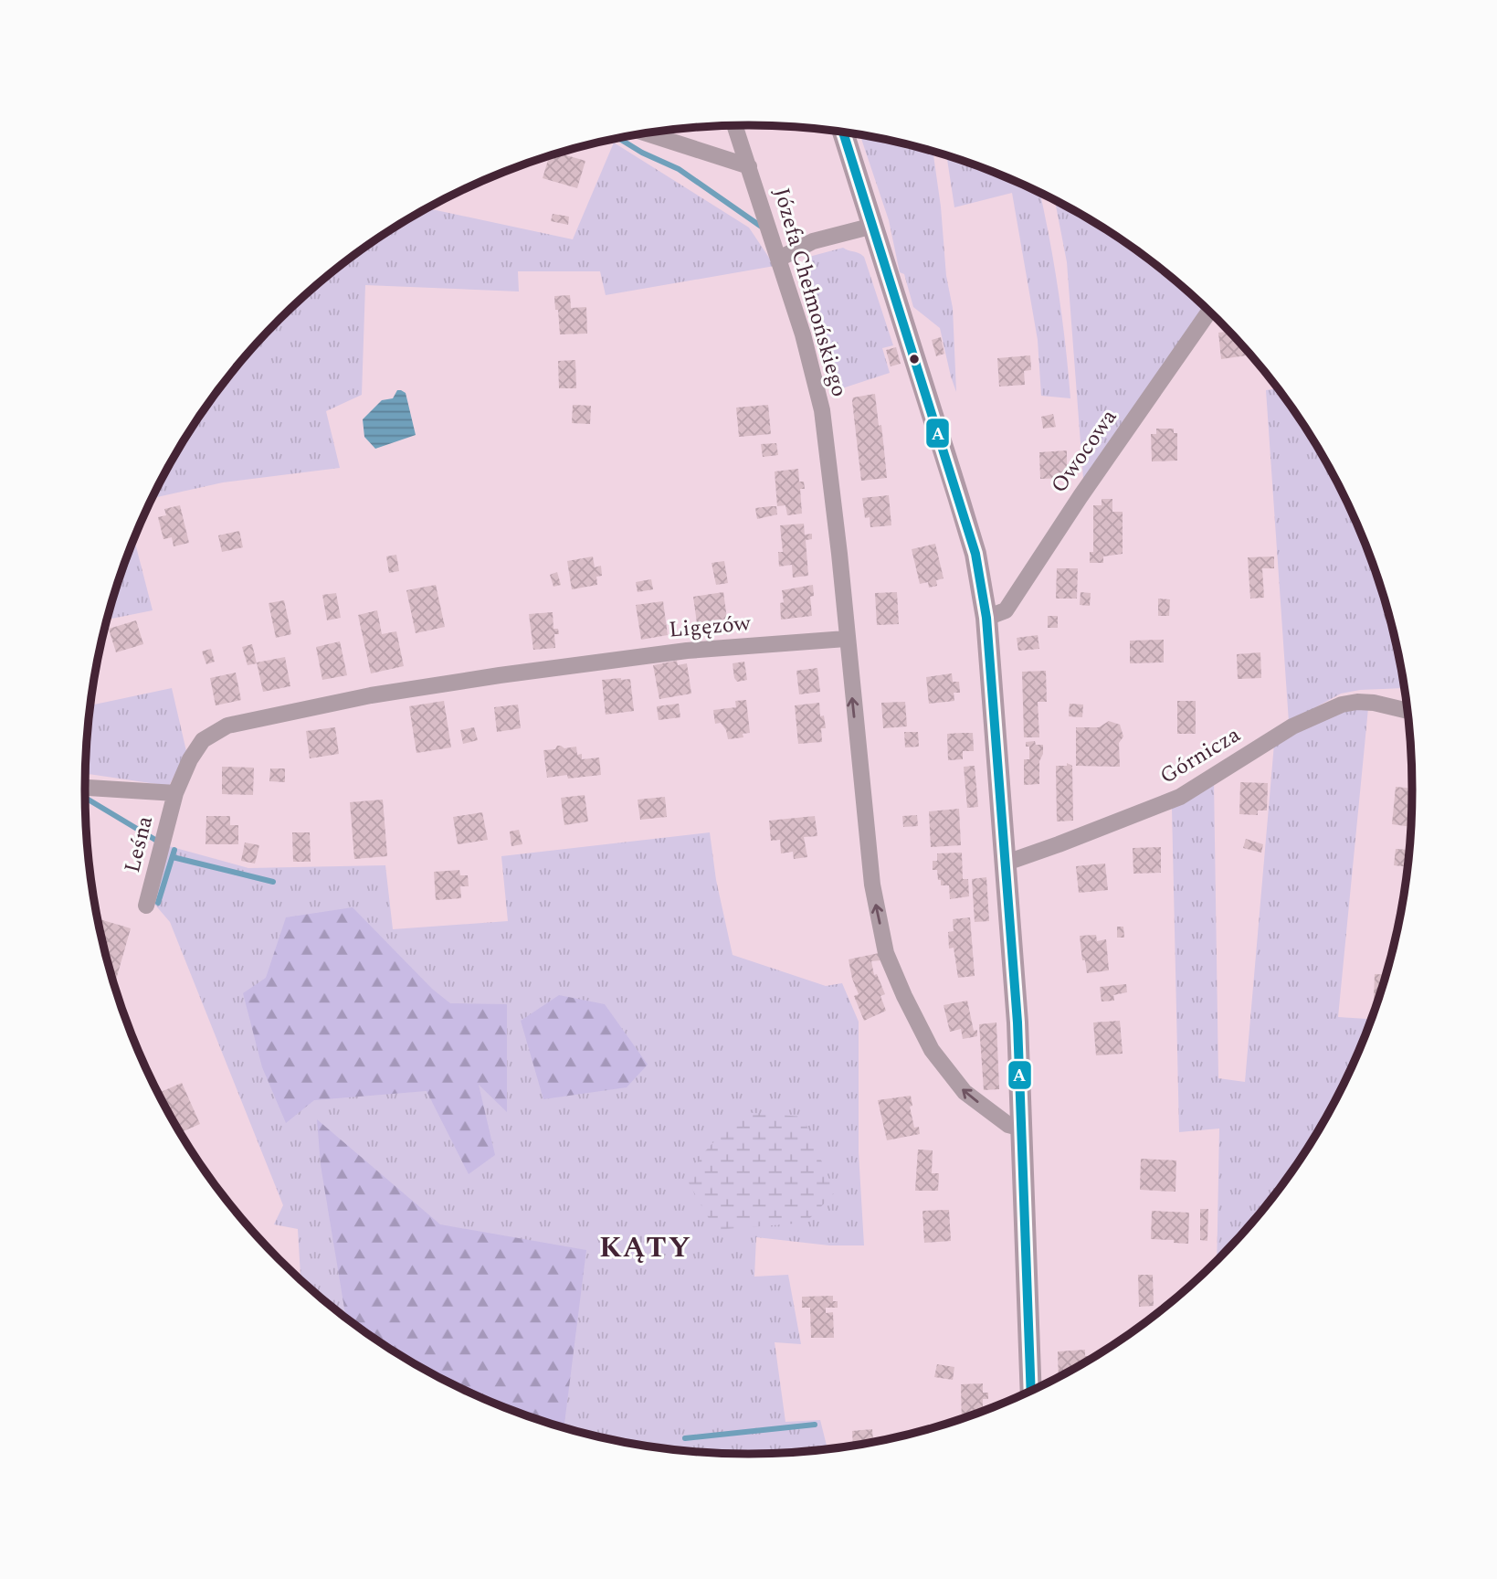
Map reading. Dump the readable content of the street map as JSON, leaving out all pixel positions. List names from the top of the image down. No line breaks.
{"streets":{"street":["Józefa Chełmońskiego","Owocowa","Ligęzów","Górnicza","Leśna"]},"crossings":[["Józefa Chełmońskiego","Ligęzów"],["Ligęzów","Leśna"]],"districts":["KĄTY"],"lines":["transit line A"]}
